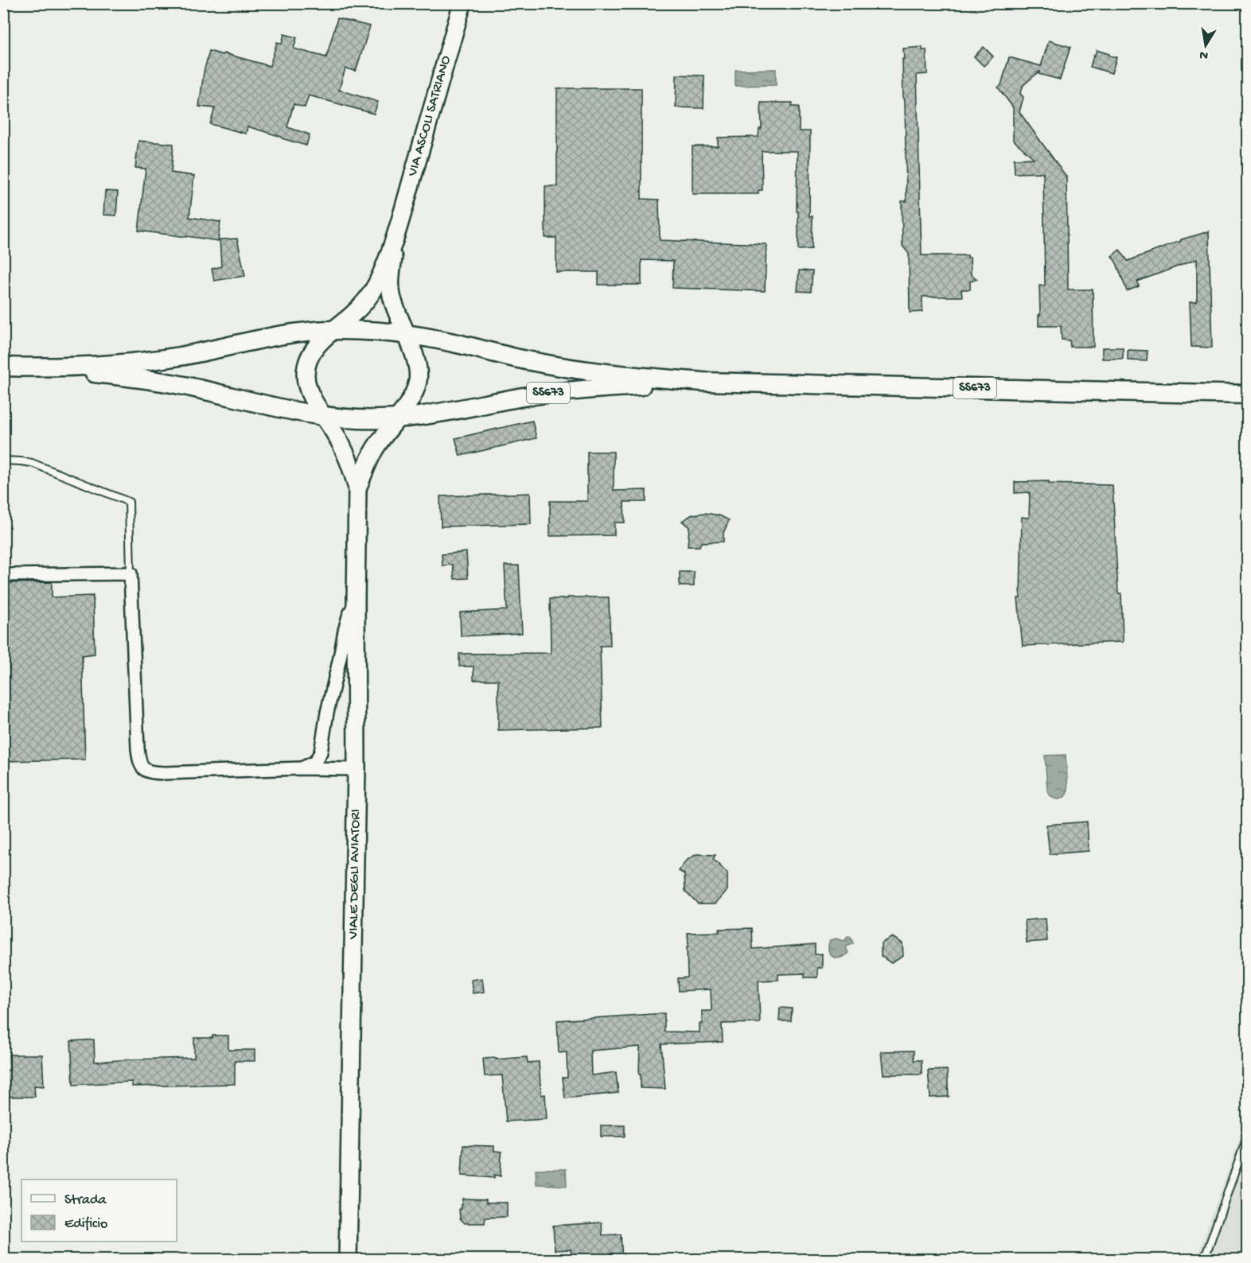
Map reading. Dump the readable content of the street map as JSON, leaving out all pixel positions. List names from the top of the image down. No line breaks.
{"streets":{"main road":["VIA ASCOLI SATRIANO","SS673","VIALE DEGLI AVIATORI"]},"crossings":[["VIA ASCOLI SATRIANO","SS673"],["VIA ASCOLI SATRIANO","VIALE DEGLI AVIATORI"],["SS673","VIALE DEGLI AVIATORI"]],"legend":["Strada","Edificio"],"north":"bottom"}
